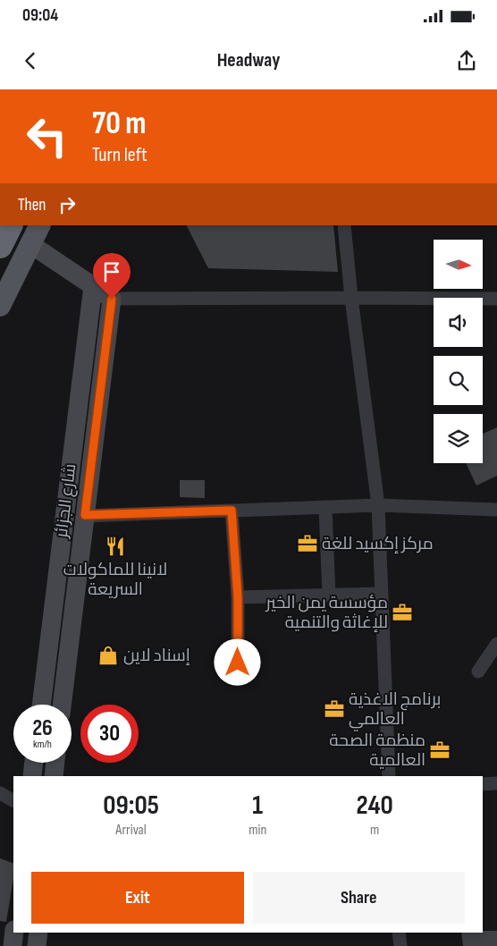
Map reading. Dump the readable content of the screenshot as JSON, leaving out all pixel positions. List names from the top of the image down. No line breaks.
{"streets":{"main road":["شارع الجزائر"]},"places":{"office":["مركز إكسيد للغة","مؤسسة يمن الخير للإغاثة والتنمية","برنامج الاغذية العالمي","منظمة الصحة العالمية"],"restaurant":["لانينا للماكولات السريعة"],"shop":["إسناد لاين"]},"north":"right","page":{"status":"09:04","header":"Headway","turn":["70 m","Turn left"],"then":"Then","speed":"26 km/h","limit":"30","eta":["09:05","Arrival","1","min","240","m"],"buttons":["Exit","Share"]}}
